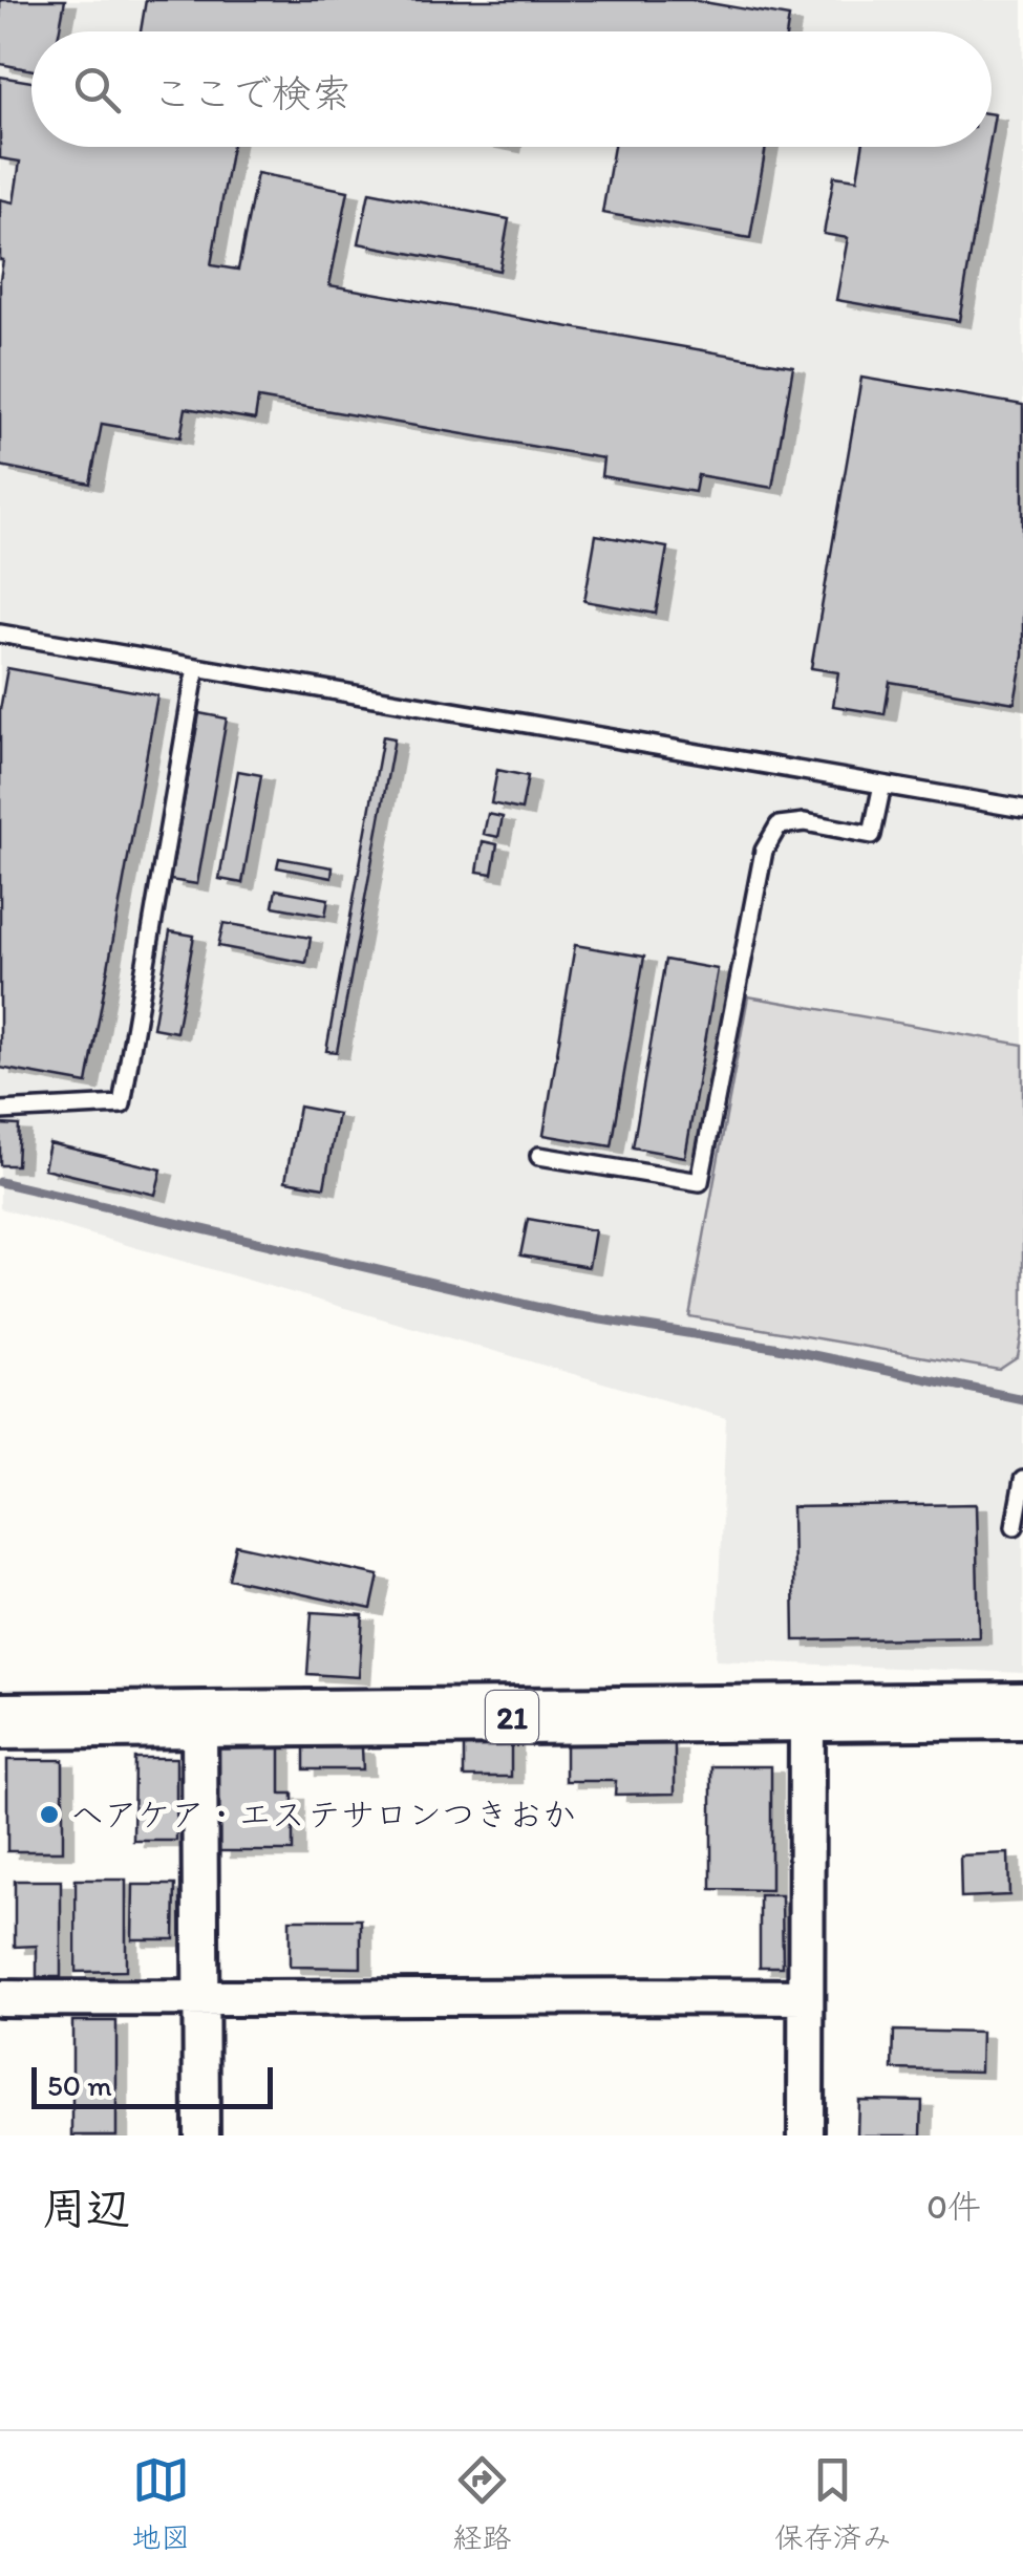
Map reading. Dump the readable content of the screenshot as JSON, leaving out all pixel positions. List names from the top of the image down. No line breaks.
{"streets":{"main road":["21"]},"places":["ヘアケア・エステサロンつきおか"],"scale_bar":"50 m","page":{"search":"ここで検索","scale":"50 m","heading":["周辺","0件"],"nav":["地図","経路","保存済み"]}}
